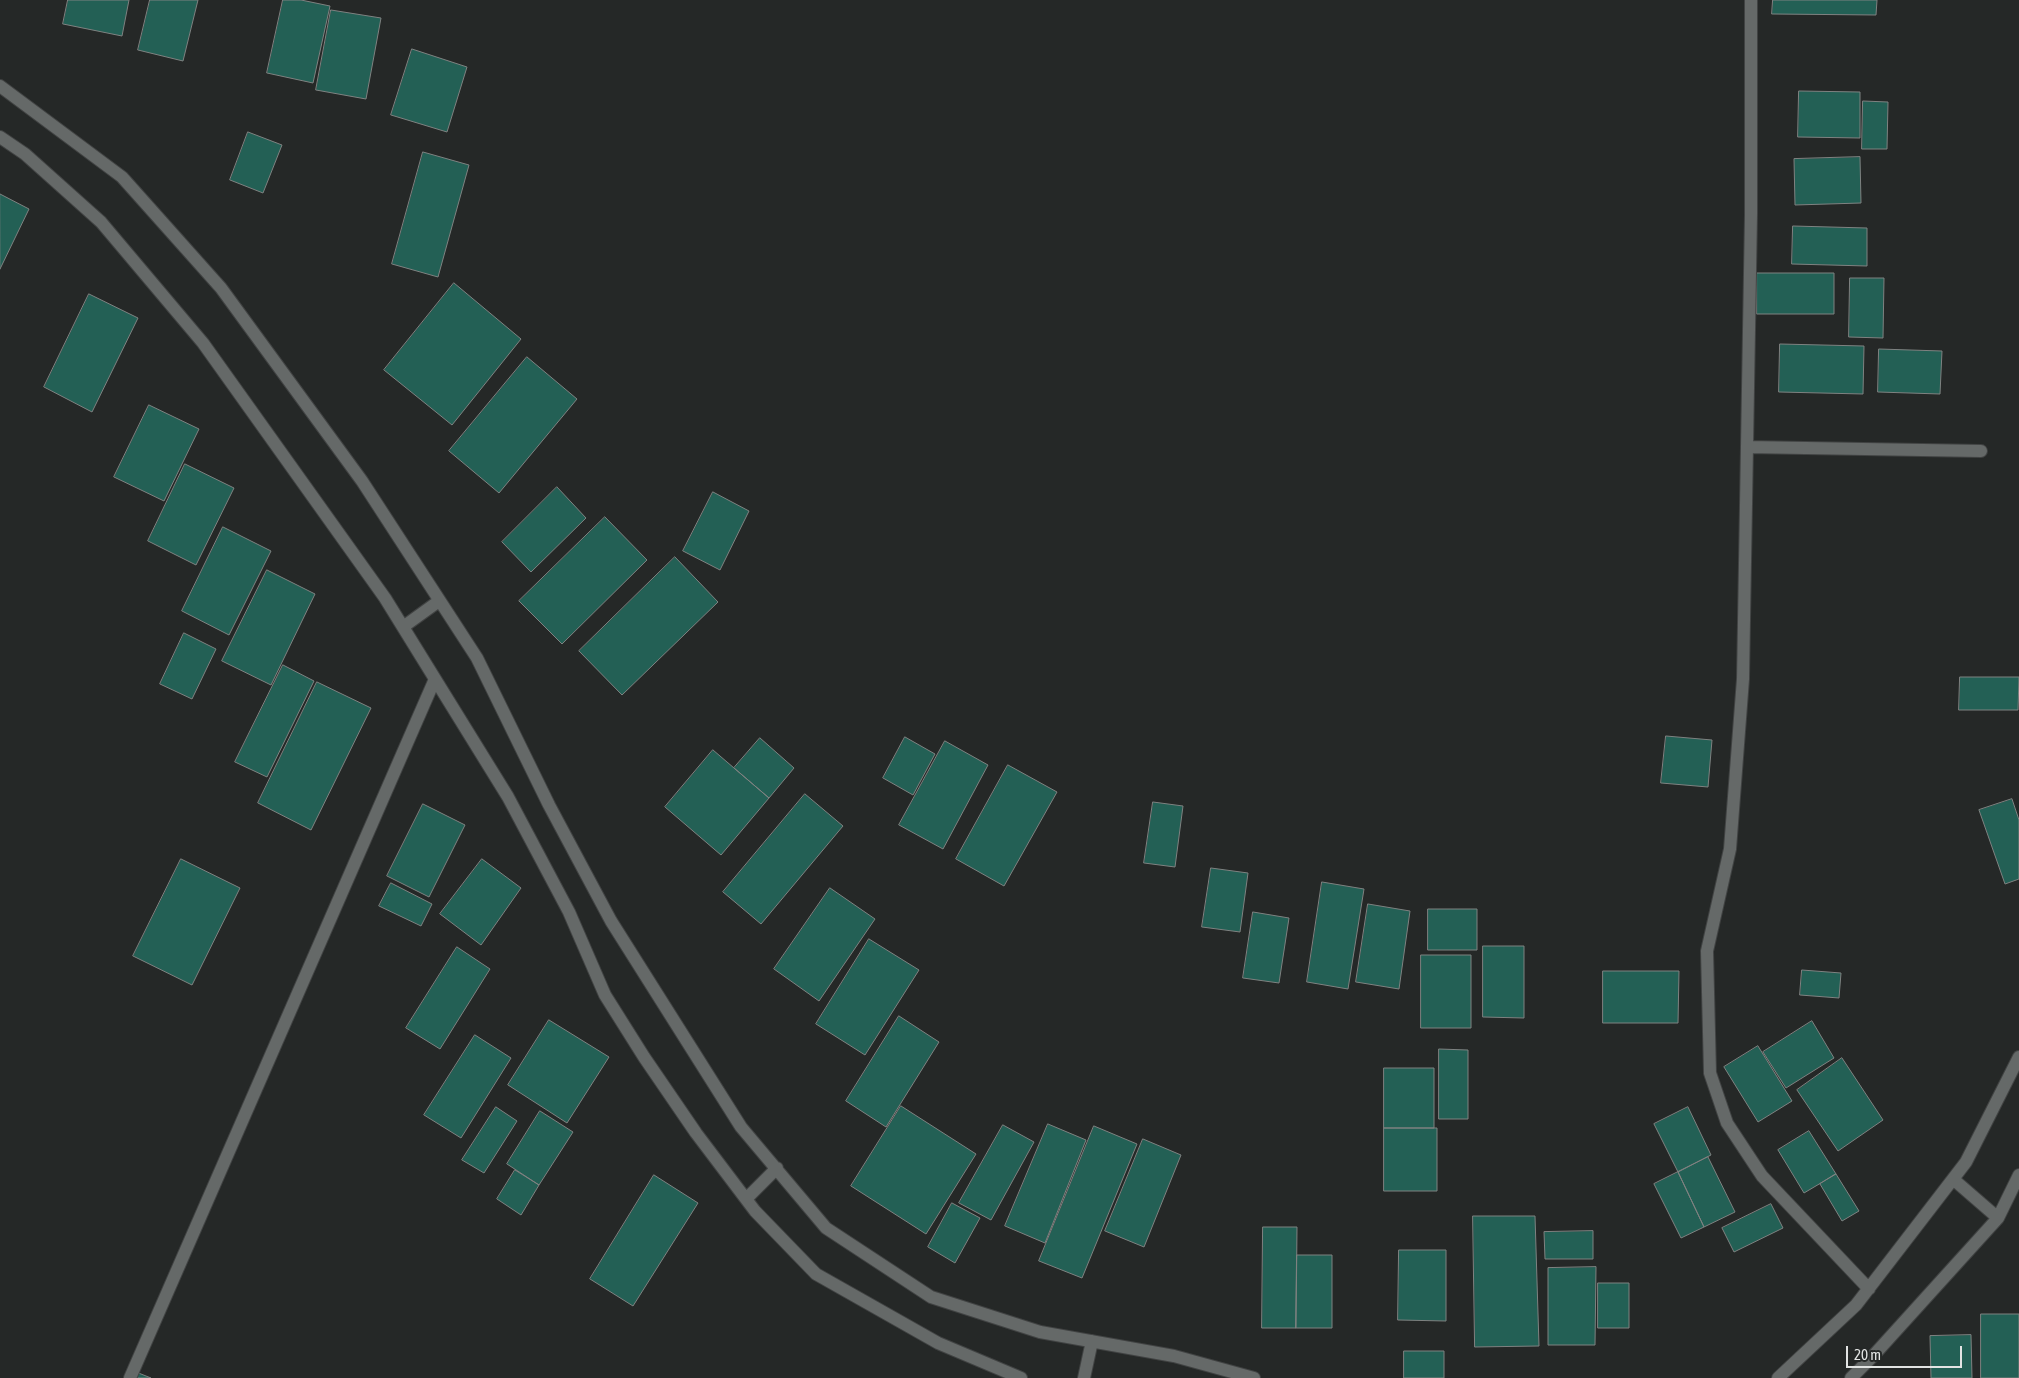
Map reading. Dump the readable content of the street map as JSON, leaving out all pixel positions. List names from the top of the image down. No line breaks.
{"scale_bar":"20 m"}
